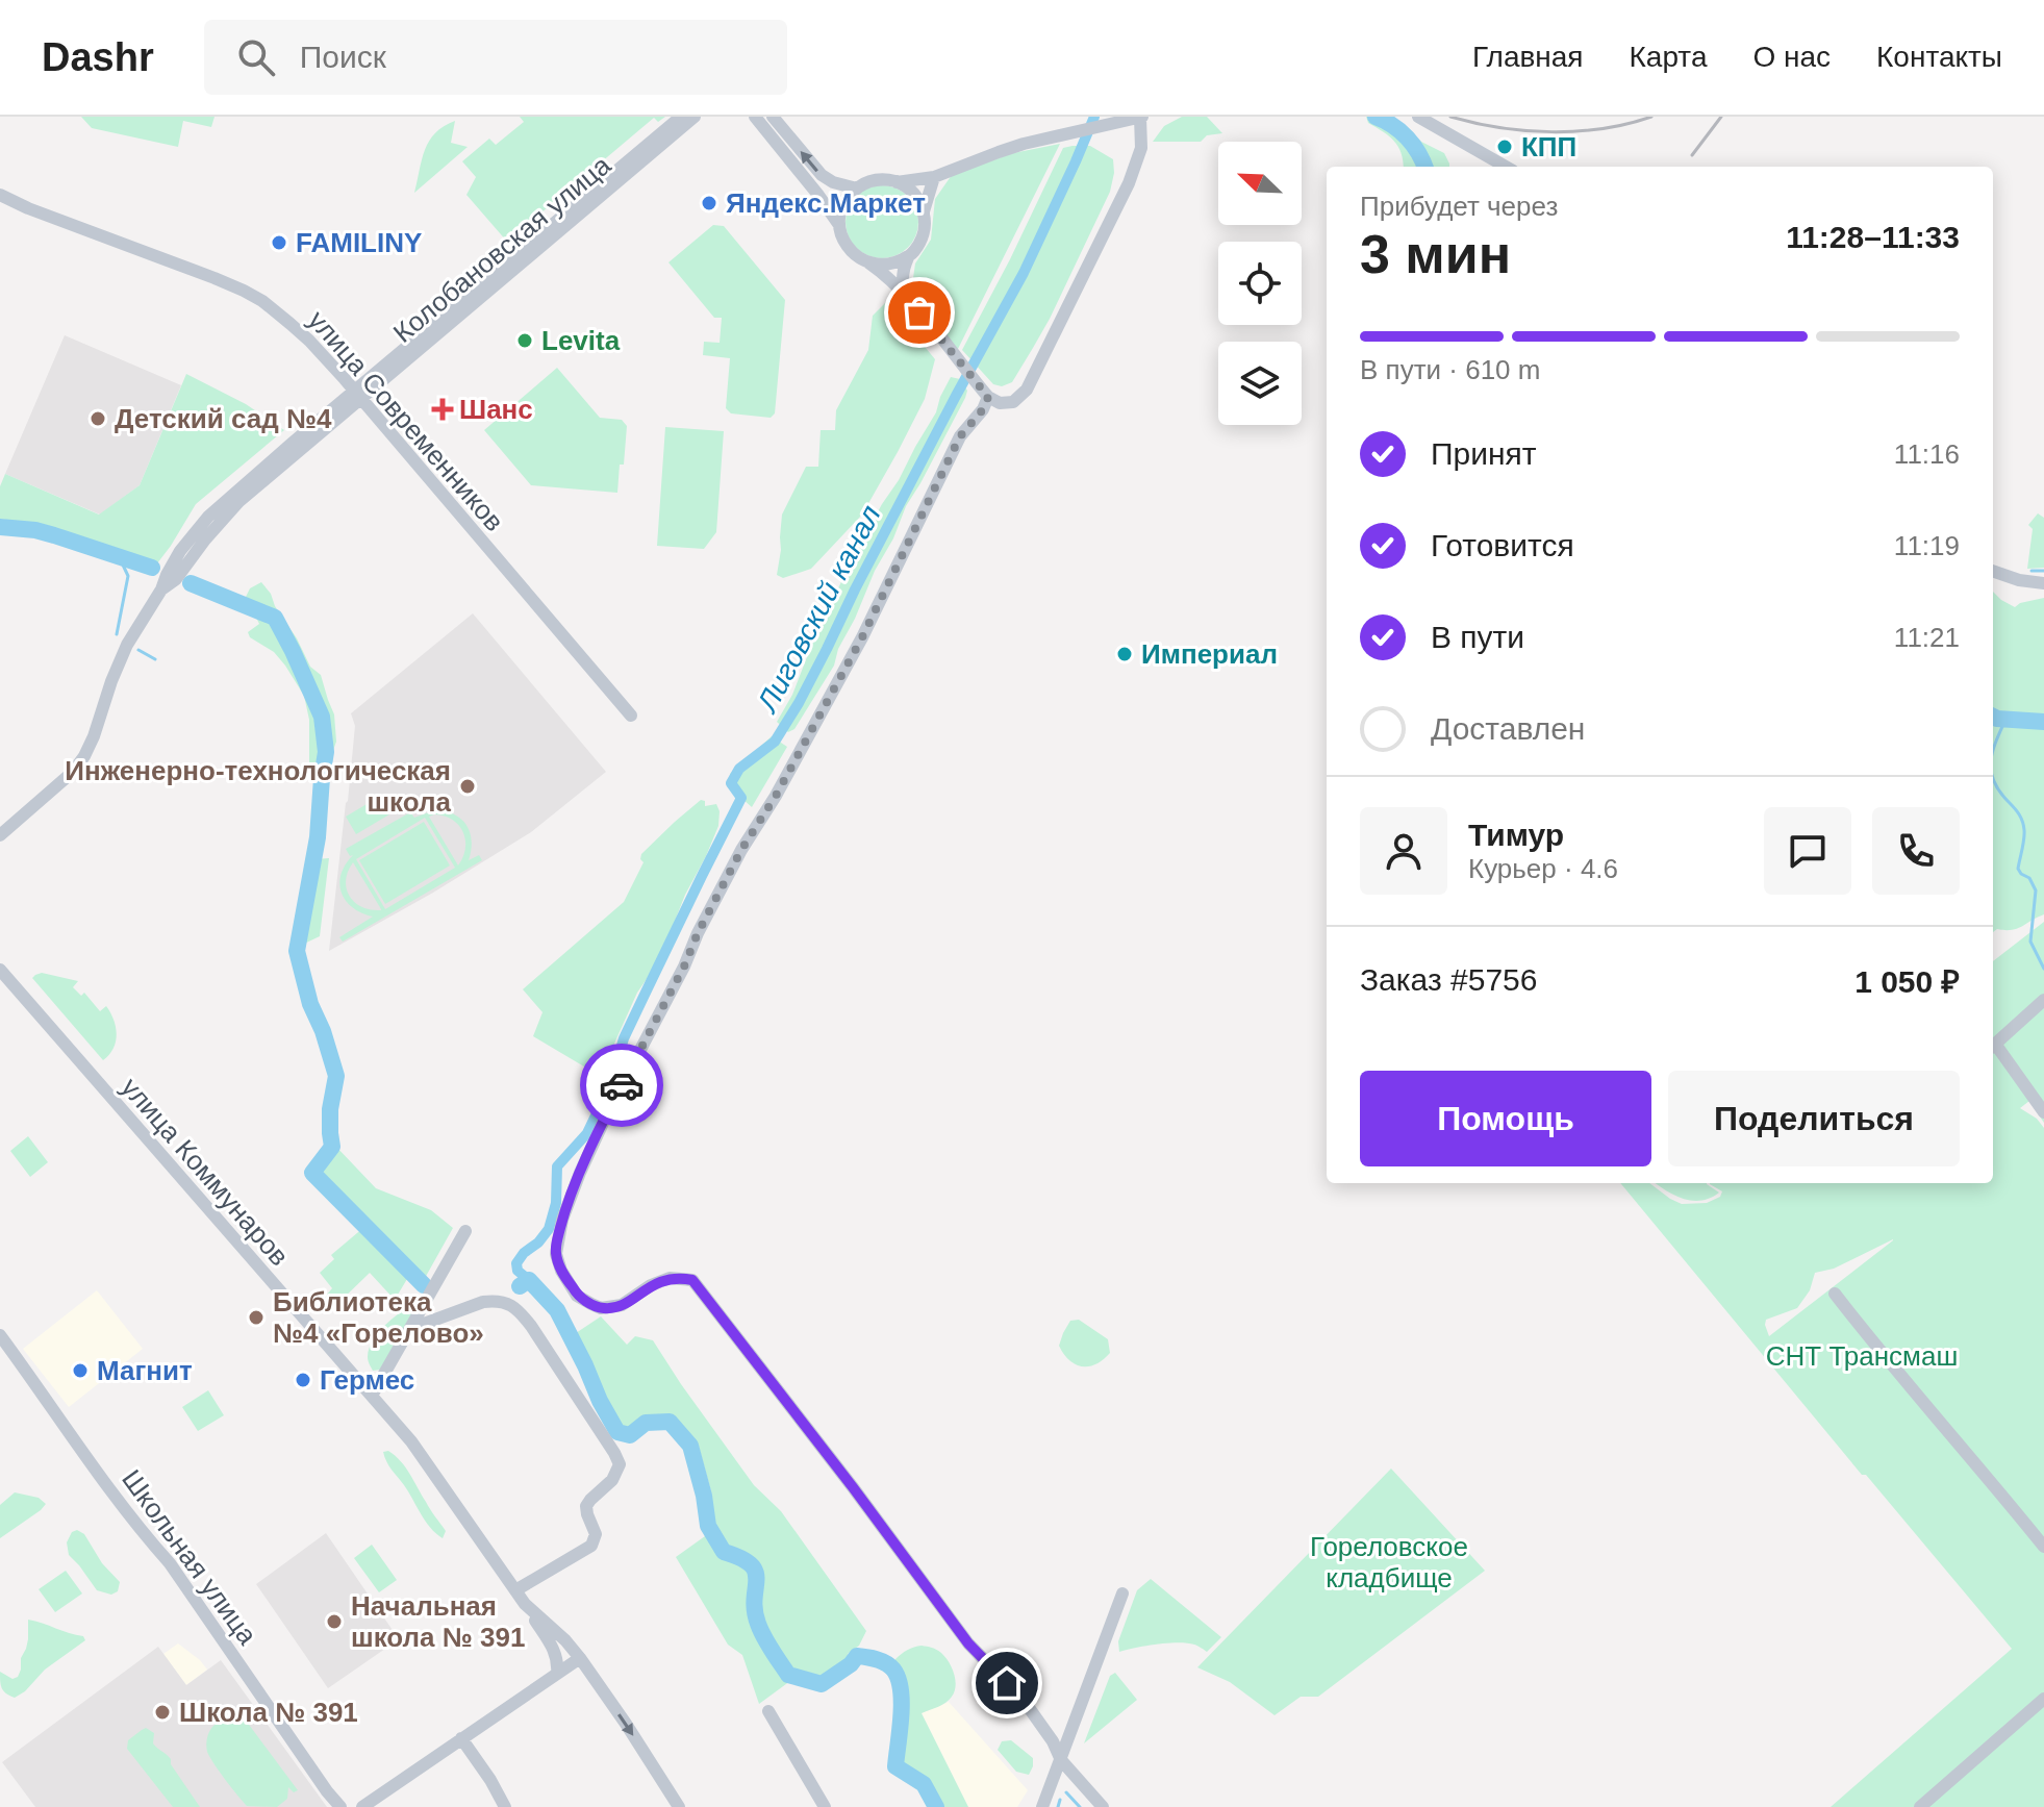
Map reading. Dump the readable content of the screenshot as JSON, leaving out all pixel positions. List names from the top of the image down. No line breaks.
{"streets":{"street":["Колобановская улица","улица Современников","улица Коммунаров","Школьная улица"]},"crossings":[["Колобановская улица","улица Современников"]],"water":["Лиговский канал"],"parks":["СНТ Трансмаш","Гореловское кладбище"],"places":{"other":["КПП","Яндекс.Маркет","FAMILINY","Levita","Детский сад №4","Империал","Инженерно-технологическая школа","Библиотека №4 «Горелово»","Магнит","Гермес","Начальная школа № 391","Школа № 391"],"health":["Шанс"]},"north":"top left","page":{"header":"Dashr","search":"Поиск","nav":["Главная","Карта","О нас","Контакты"],"heading":["3 мин","Прибудет через","11:28–11:33"],"panel":["Тимур","Курьер · 4.6","Заказ #5756","1 050 ₽"],"bar":"В пути · 610 m","list":[["Принят","11:16"],["Готовится","11:19"],["В пути","11:21"],"Доставлен"],"buttons":["Помощь","Поделиться"]}}
